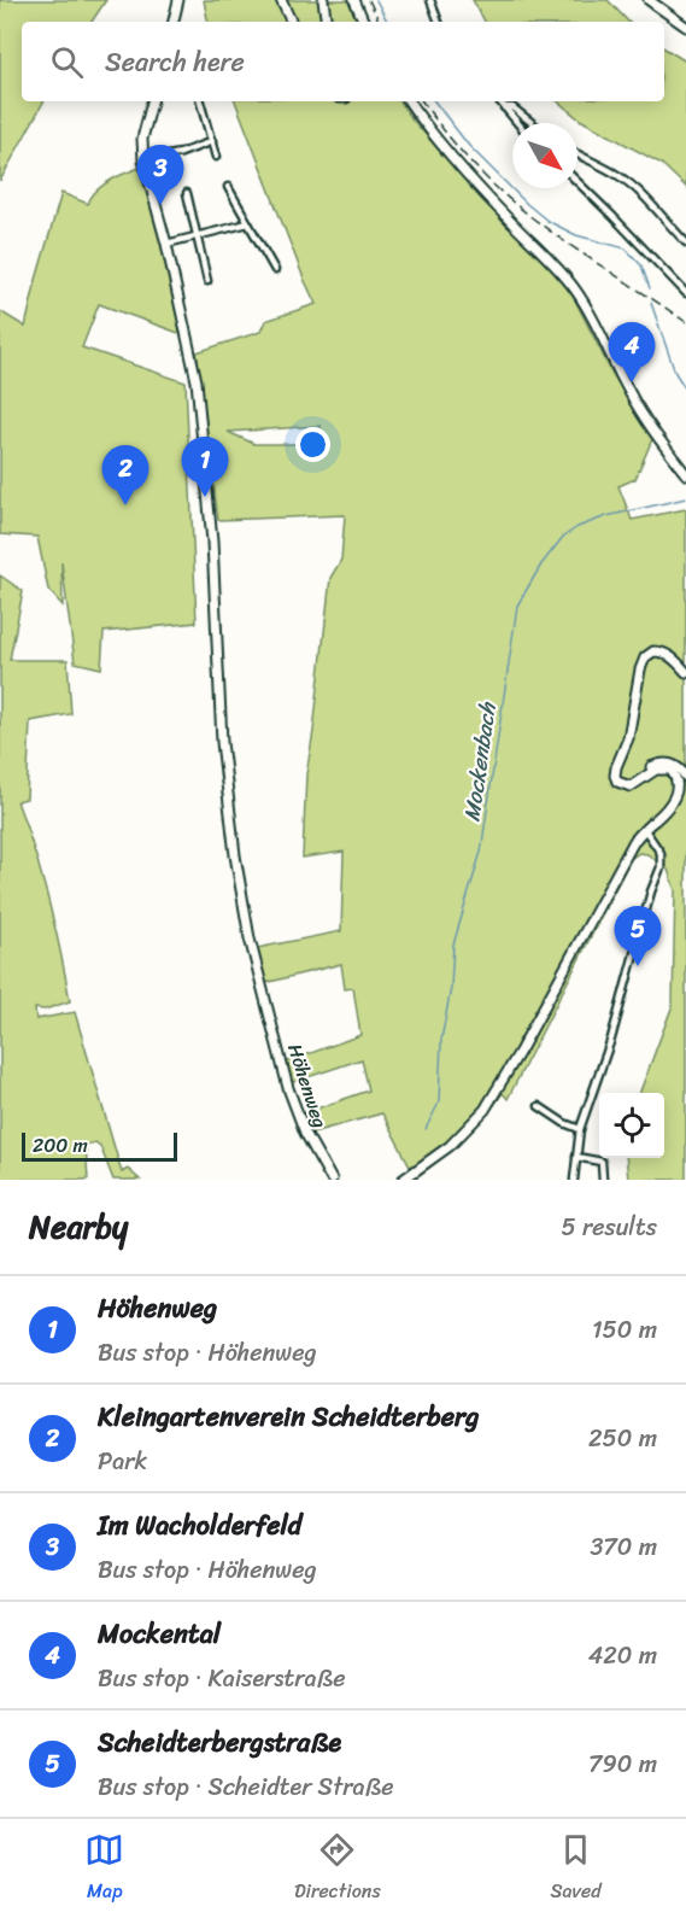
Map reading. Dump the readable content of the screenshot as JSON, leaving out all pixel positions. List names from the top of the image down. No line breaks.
{"streets":{"street":["Höhenweg"]},"water":["Mockenbach"],"scale_bar":"200 m","north":"bottom right","page":{"search":"Search here","pins":["3","4","1","2","5"],"scale":"200 m","heading":["Nearby","5 results"],"list":[{"mark":"1","name":"Höhenweg","note":"Bus stop · Höhenweg","value":"150 m"},{"mark":"2","name":"Kleingartenverein Scheidterberg","note":"Park","value":"250 m"},{"mark":"3","name":"Im Wacholderfeld","note":"Bus stop · Höhenweg","value":"370 m"},{"mark":"4","name":"Mockental","note":"Bus stop · Kaiserstraße","value":"420 m"},{"mark":"5","name":"Scheidterbergstraße","note":"Bus stop · Scheidter Straße","value":"790 m"}],"nav":["Map","Directions","Saved"]}}
